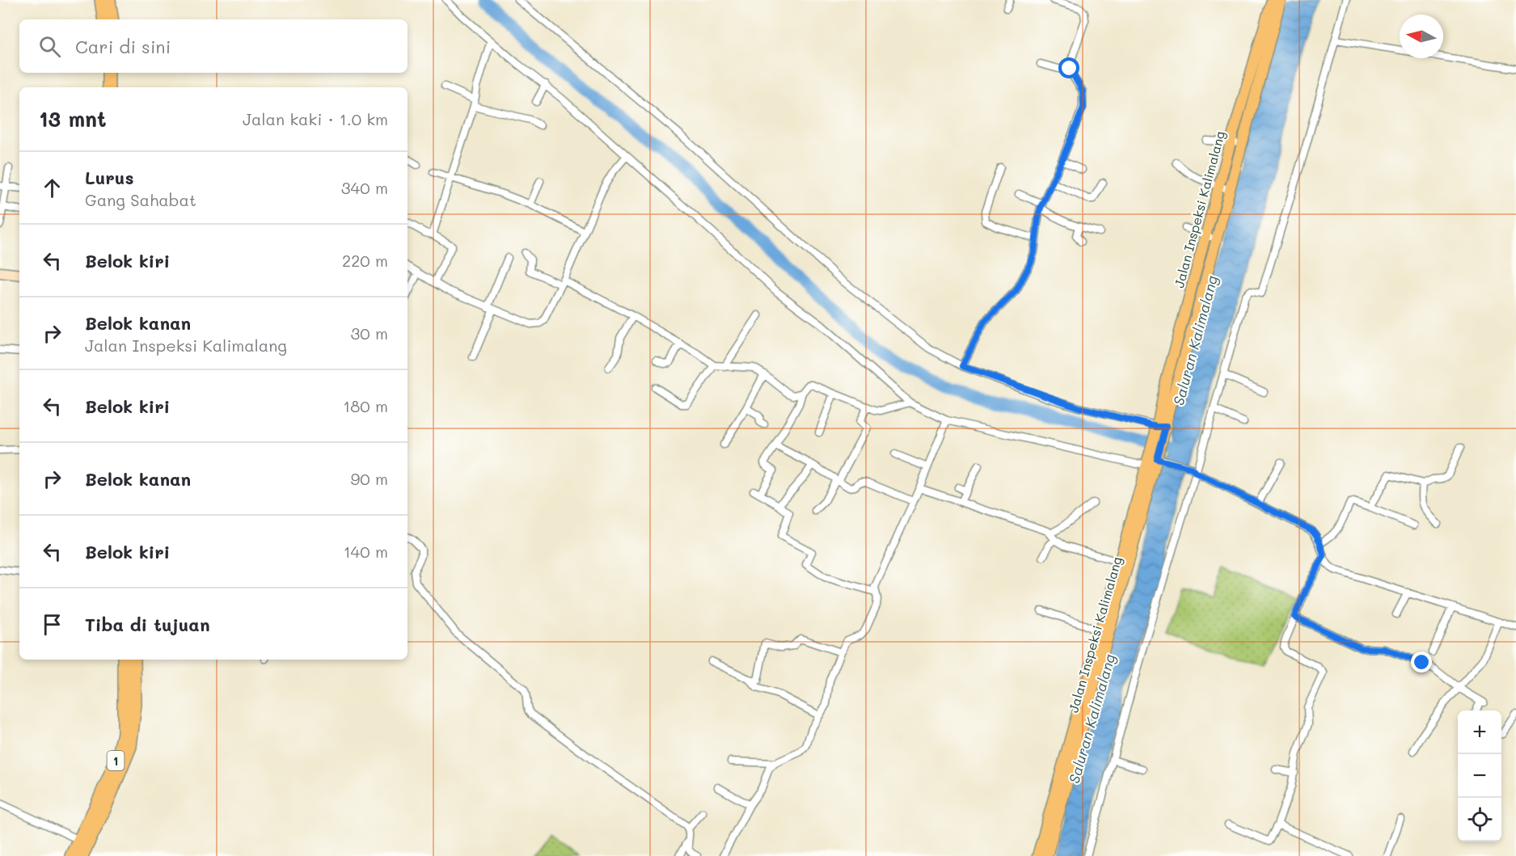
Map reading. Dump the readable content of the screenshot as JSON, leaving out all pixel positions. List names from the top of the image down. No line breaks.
{"streets":{"highway":["1"],"main road":["Jalan Inspeksi Kalimalang"]},"water":["Saluran Kalimalang"],"north":"left","page":{"search":"Cari di sini","heading":["13 mnt","Jalan kaki · 1.0 km"],"list":[["Lurus","Gang Sahabat","340 m"],["Belok kiri","220 m"],["Belok kanan","Jalan Inspeksi Kalimalang","30 m"],["Belok kiri","180 m"],["Belok kanan","90 m"],["Belok kiri","140 m"],"Tiba di tujuan"],"map_buttons":["+","−"]}}
